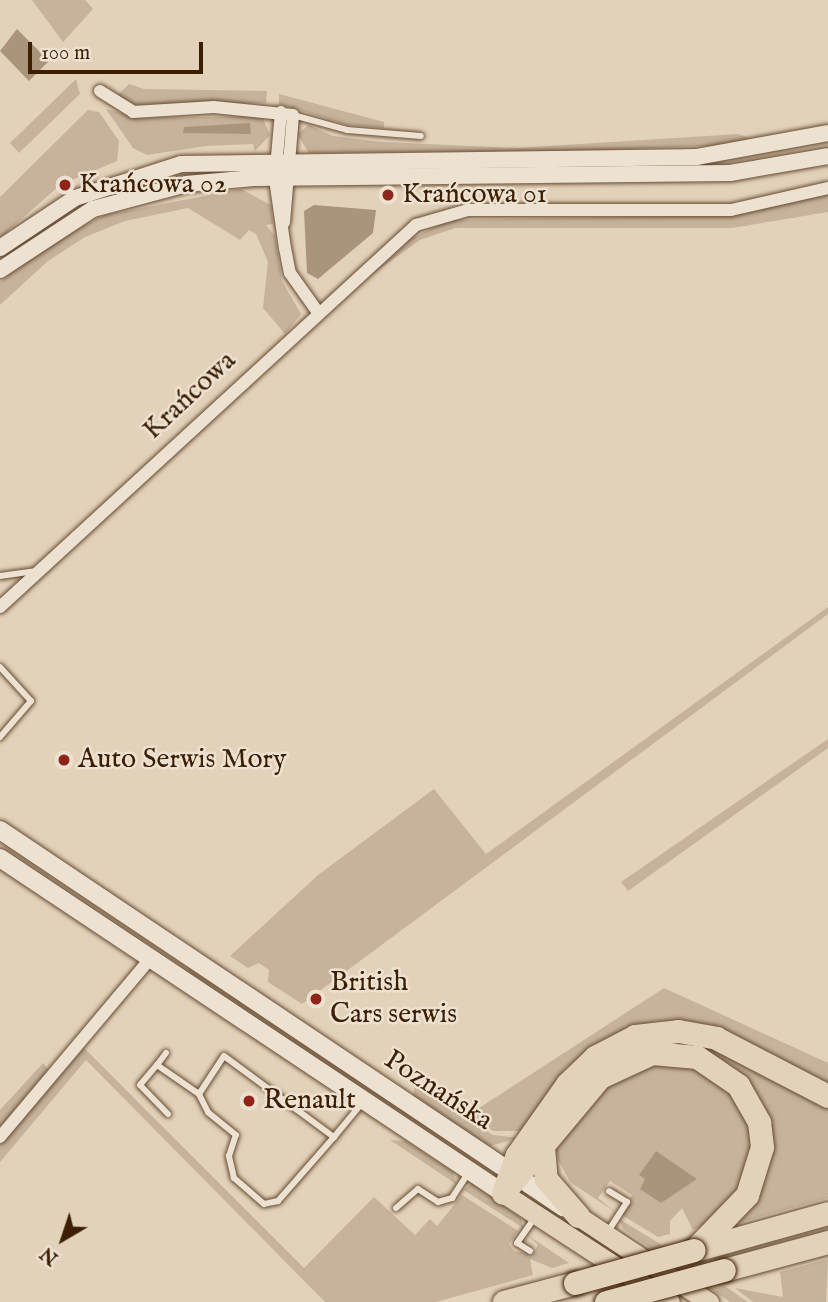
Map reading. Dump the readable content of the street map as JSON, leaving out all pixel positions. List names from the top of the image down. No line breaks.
{"streets":{"main road":["Poznańska"],"street":["Krańcowa"]},"places":["Krańcowa 02","Krańcowa 01","Auto Serwis Mory","British Cars serwis","Renault"],"scale_bar":"100 m","north":"bottom left"}
